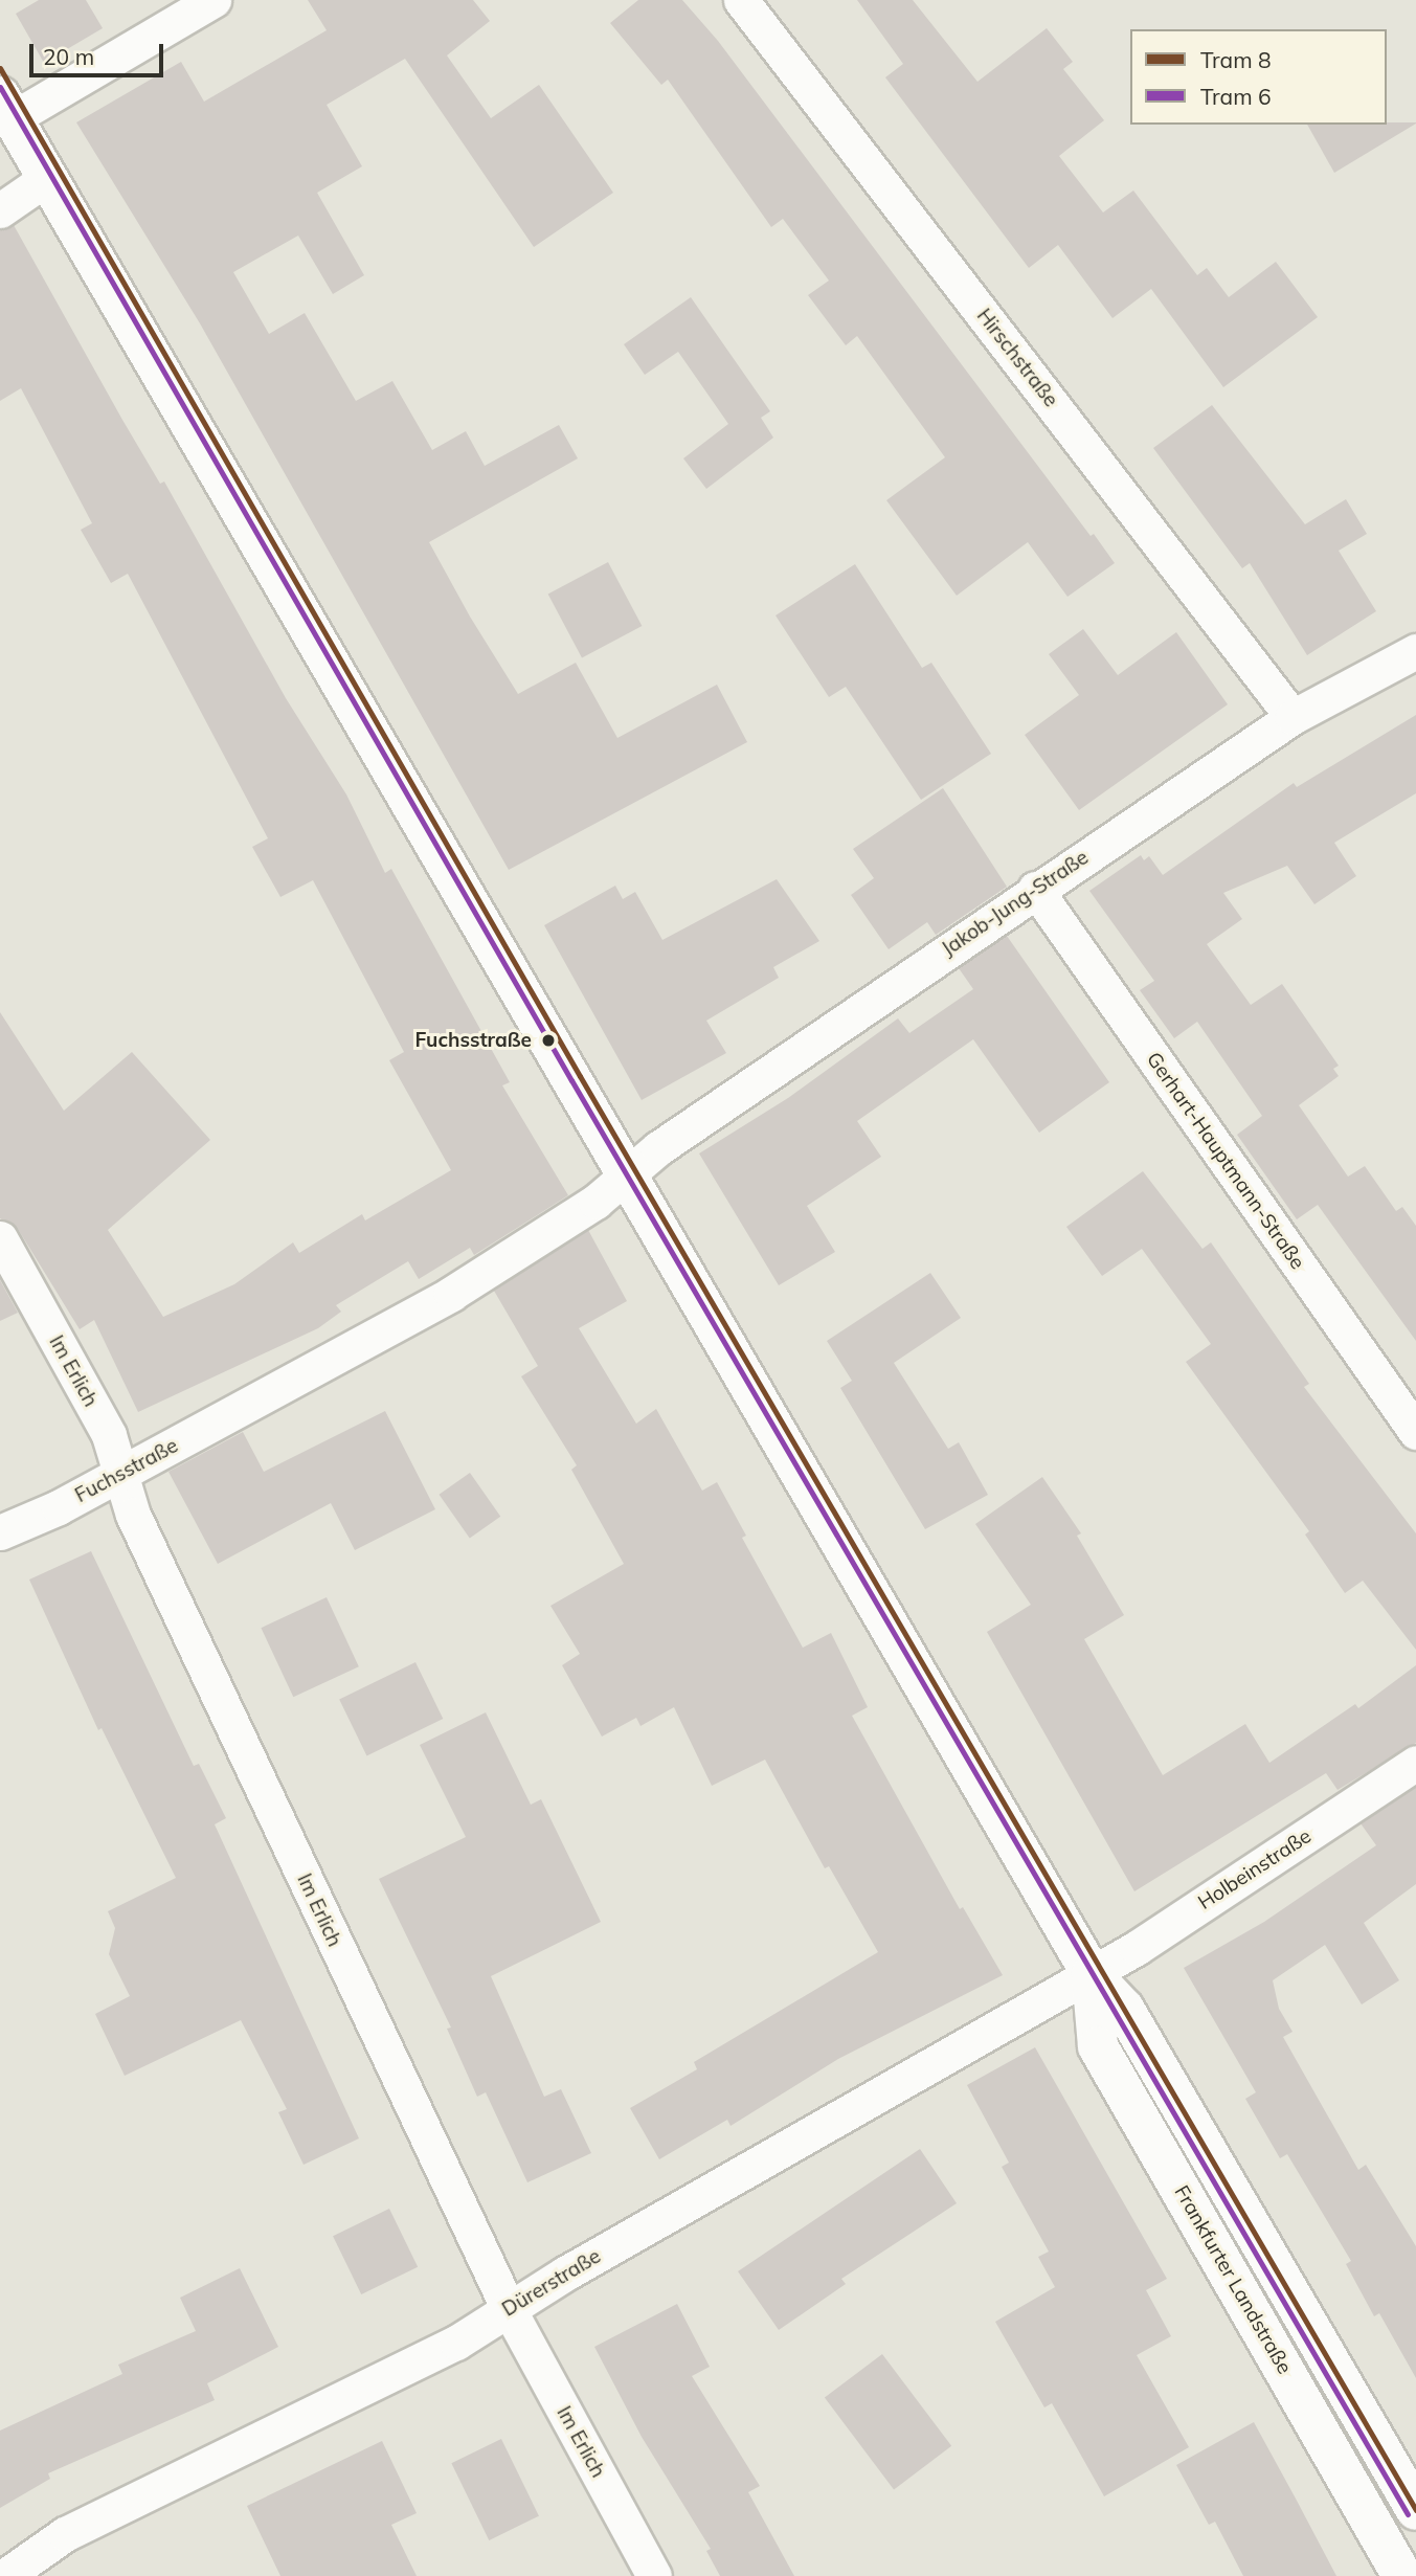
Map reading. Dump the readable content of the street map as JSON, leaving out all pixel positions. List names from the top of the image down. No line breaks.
{"streets":{"street":["Hirschstraße","Jakob-Jung-Straße","Gerhart-Hauptmann-Straße","Im Erlich","Fuchsstraße","Holbeinstraße","Frankfurter Landstraße","Dürerstraße"]},"crossings":[["Hirschstraße","Jakob-Jung-Straße"],["Jakob-Jung-Straße","Gerhart-Hauptmann-Straße"],["Jakob-Jung-Straße","Fuchsstraße"],["Jakob-Jung-Straße","Frankfurter Landstraße"],["Im Erlich","Fuchsstraße"],["Im Erlich","Dürerstraße"],["Fuchsstraße","Frankfurter Landstraße"],["Holbeinstraße","Frankfurter Landstraße"],["Holbeinstraße","Dürerstraße"],["Frankfurter Landstraße","Dürerstraße"]],"places":["Fuchsstraße"],"lines":["tram line 8","tram line 6"],"legend":["Tram 8","Tram 6"],"scale_bar":"20 m"}
